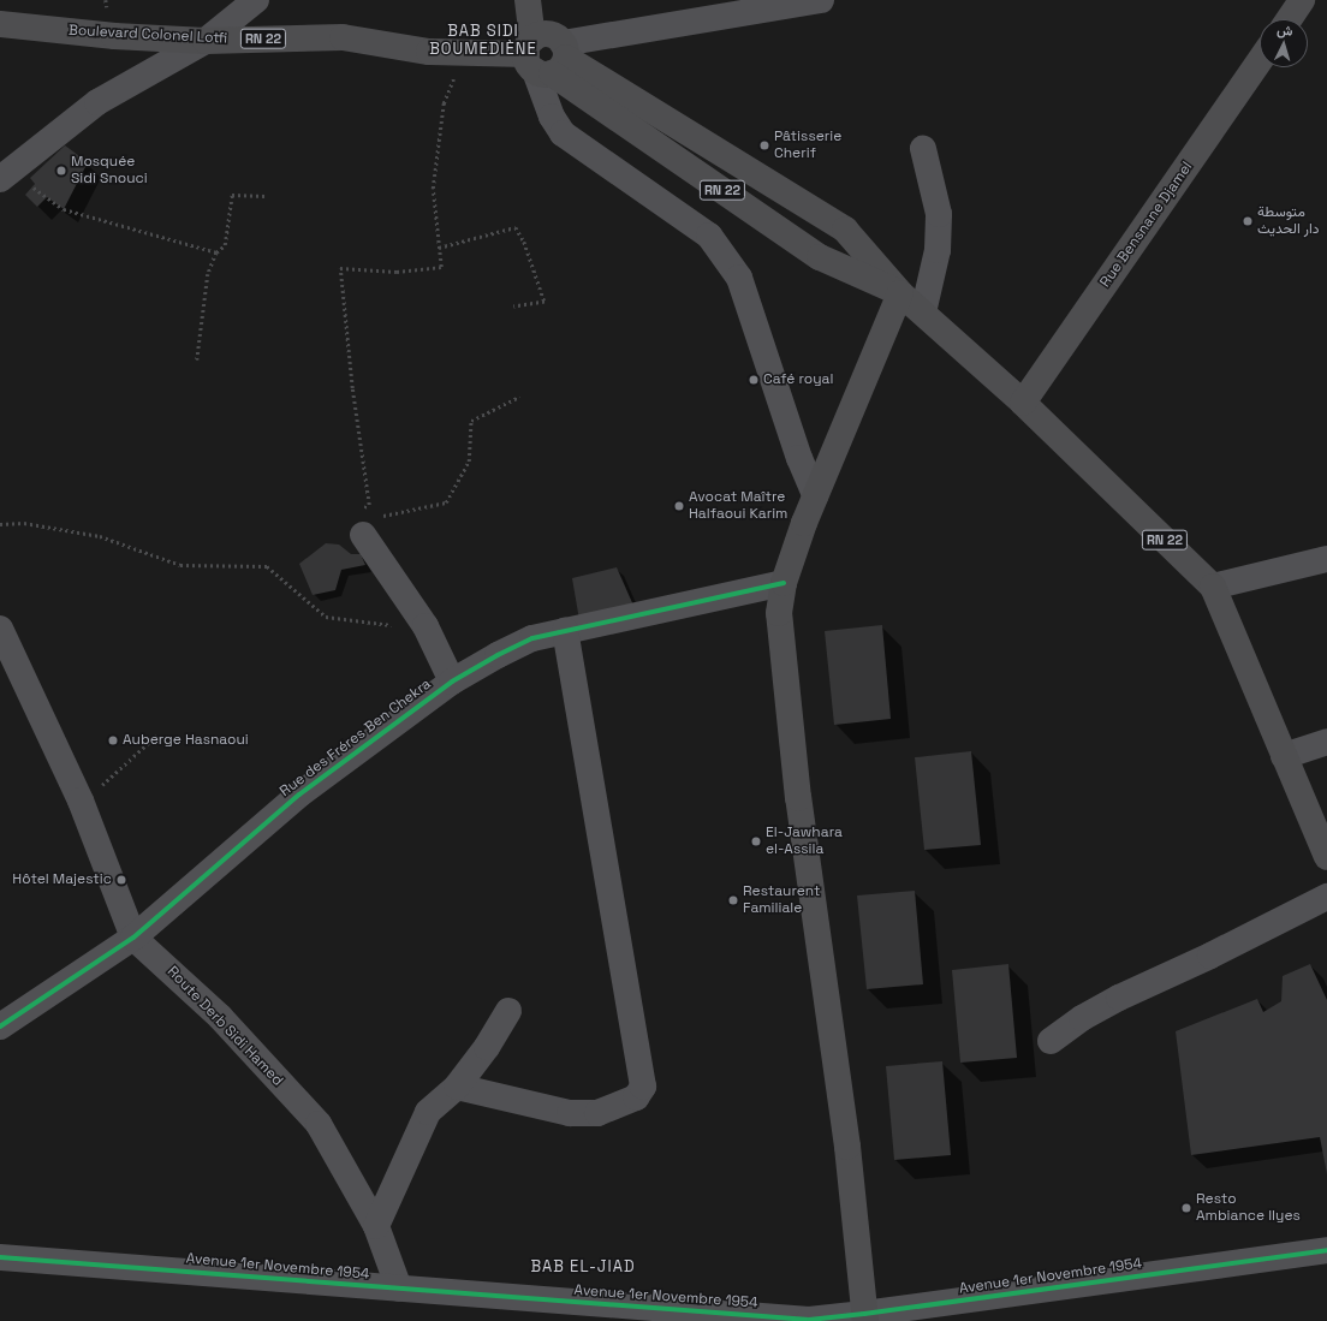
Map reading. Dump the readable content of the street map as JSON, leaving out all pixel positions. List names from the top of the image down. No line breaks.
{"streets":{"main road":["Boulevard Colonel Lotfi","RN 22","Rue Bensnane Djamel"],"street":["Rue des Fréres Ben Chekra","Route Derb Sidi Hamed","Avenue 1er Novembre 1954"]},"crossings":[["Boulevard Colonel Lotfi","RN 22"],["RN 22","Rue Bensnane Djamel"],["Rue des Fréres Ben Chekra","Route Derb Sidi Hamed"],["Route Derb Sidi Hamed","Avenue 1er Novembre 1954"]],"districts":["BAB SIDI BOUMEDIÈNE","BAB EL-JIAD"],"places":["Pâtisserie Cherif","Mosquée Sidi Snouci","متوسطة دار الحديث","Café royal","Avocat Maître Halfaoui Karim","Auberge Hasnaoui","El-Jawhara el-Assila","Hôtel Majestic","Restaurent Familiale","Resto Ambiance Ilyes"],"north":"top"}
